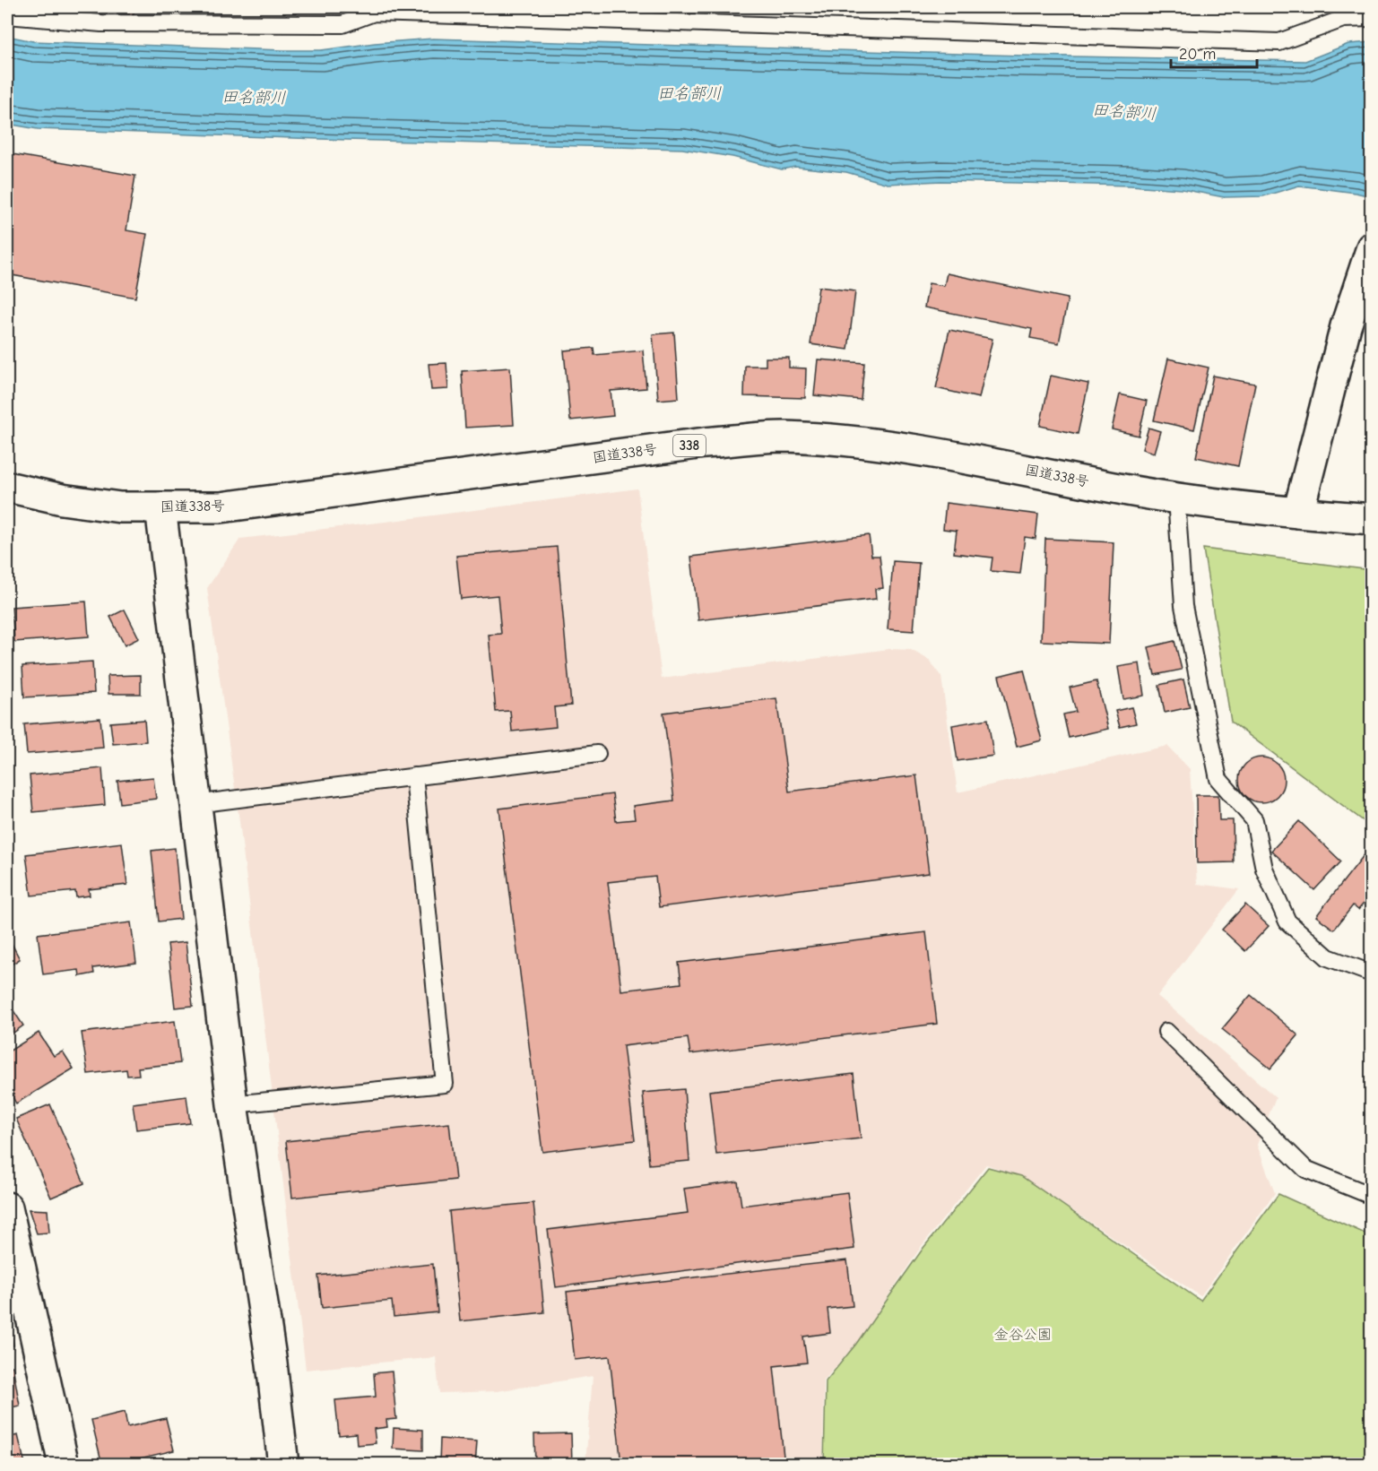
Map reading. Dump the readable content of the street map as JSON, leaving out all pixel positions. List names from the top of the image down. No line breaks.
{"streets":{"main road":["338","国道338号"]},"water":["田名部川"],"parks":["金谷公園"],"scale_bar":"20 m"}
